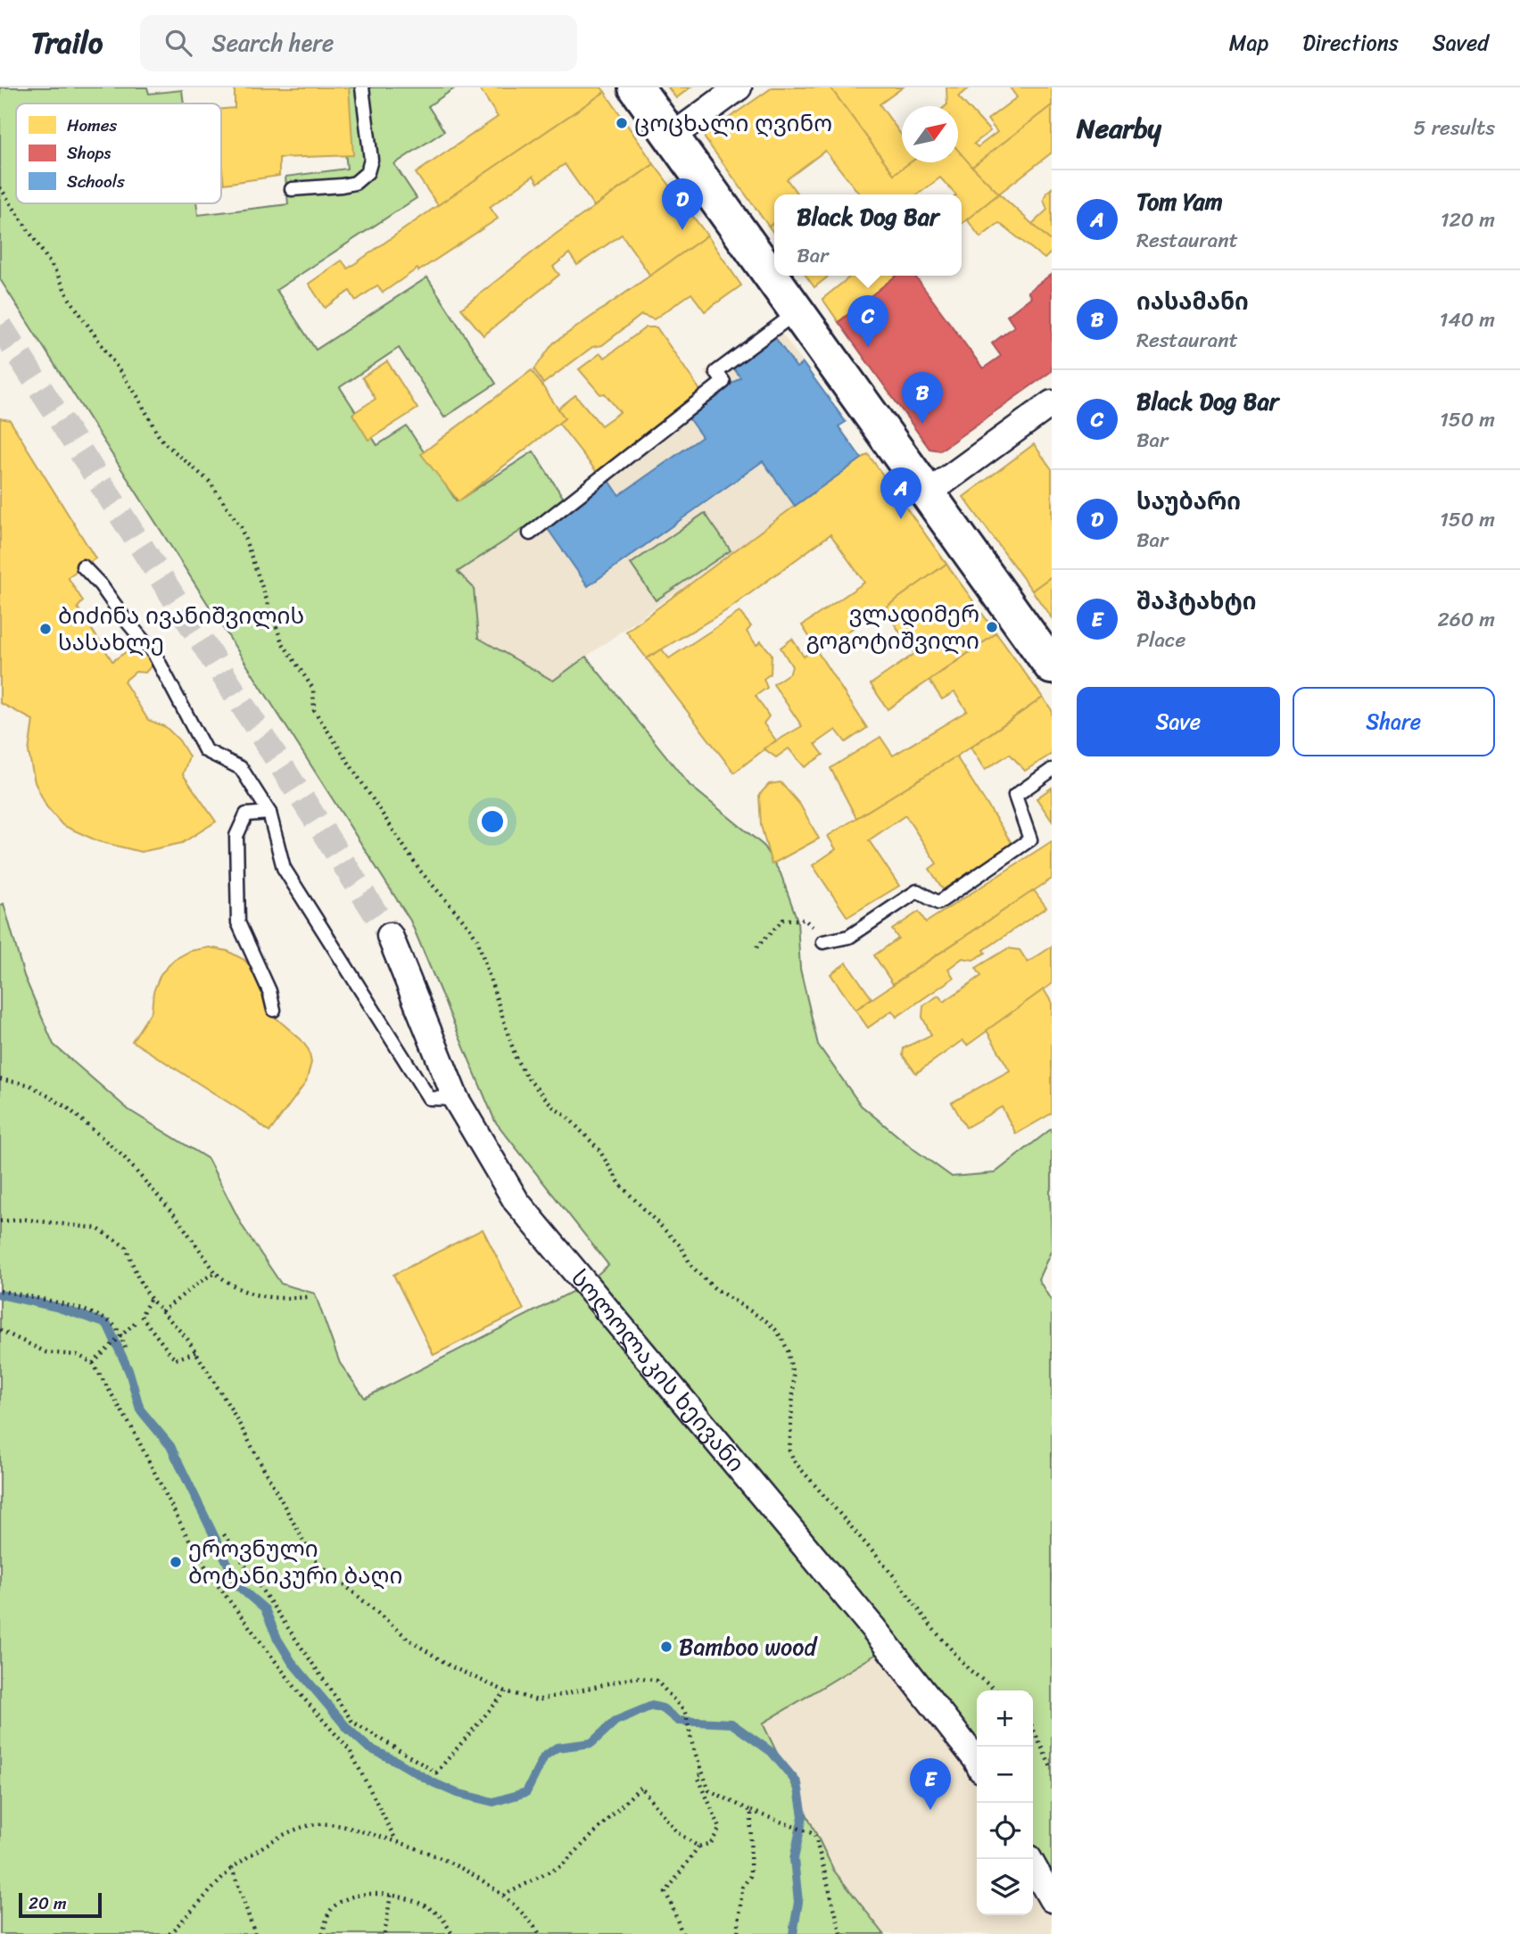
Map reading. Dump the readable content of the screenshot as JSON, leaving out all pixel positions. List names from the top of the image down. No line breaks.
{"streets":{"street":["სოლოლაკის ხეივანი"]},"places":["ცოცხალი ღვინო","ვლადიმერ გოგოტიშვილი","ბიძინა ივანიშვილის სასახლე","ეროვნული ბოტანიკური ბაღი","Bamboo wood"],"legend":["Homes","Shops","Schools"],"scale_bar":"20 m","north":"top right","page":{"header":"Trailo","search":"Search here","nav":["Map","Directions","Saved"],"heading":["Nearby","5 results"],"list":[{"mark":"A","name":"Tom Yam","note":"Restaurant","value":"120 m"},{"mark":"B","name":"იასამანი","note":"Restaurant","value":"140 m"},{"mark":"C","name":"Black Dog Bar","note":"Bar","value":"150 m"},{"mark":"D","name":"საუბარი","note":"Bar","value":"150 m"},{"mark":"E","name":"შაჰტახტი","note":"Place","value":"260 m"}],"pins":["D","C","B","A","E"],"popup":["Black Dog Bar","Bar"],"buttons":["Save","Share"],"map_buttons":["+","−"],"scale":"20 m"}}
